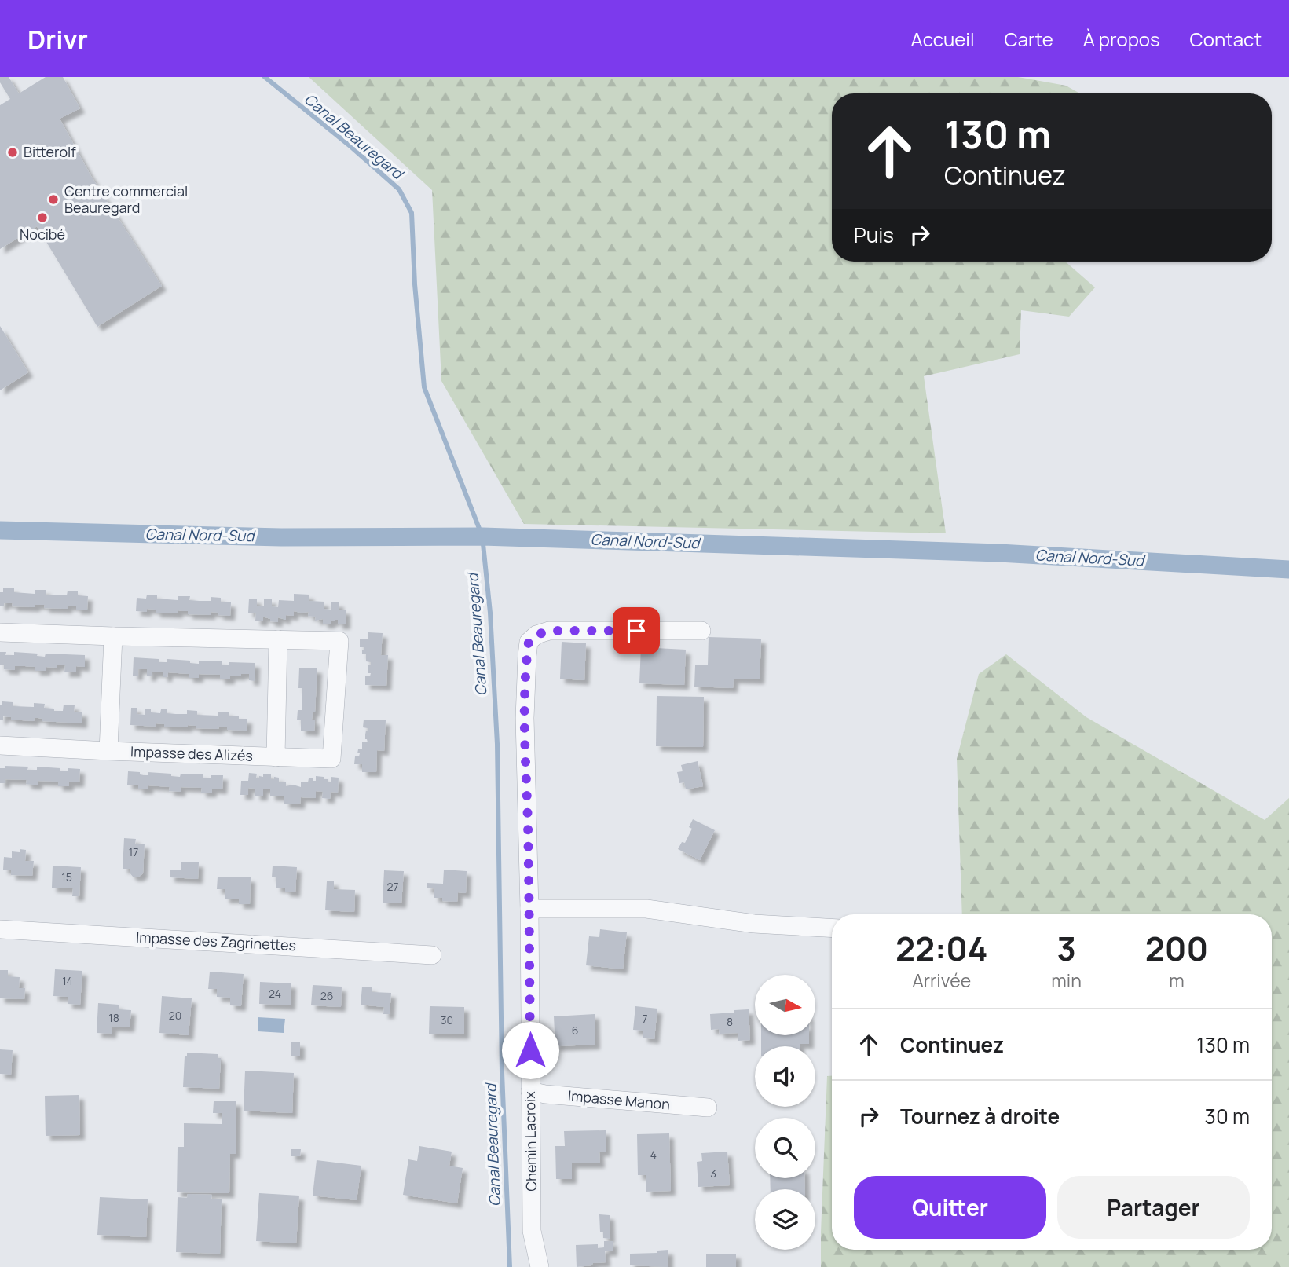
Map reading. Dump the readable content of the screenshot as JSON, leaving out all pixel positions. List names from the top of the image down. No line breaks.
{"streets":{"street":["Impasse des Alizés","Impasse des Zagrinettes","Impasse Manon","Chemin Lacroix"]},"crossings":[["Impasse Manon","Chemin Lacroix"]],"water":["Canal Beauregard","Canal Nord-Sud"],"places":["Bitterolf","Centre commercial Beauregard","Nocibé"],"house_numbers":["17","15","27","14","24","26","20","18","7","30","8","6","4","3"],"north":"right","page":{"header":"Drivr","nav":["Accueil","Carte","À propos","Contact"],"turn":["130 m","Continuez"],"then":"Puis","eta":["22:04","Arrivée","3","min","200","m"],"list":[{"name":"Continuez","value":"130 m"},{"name":"Tournez à droite","value":"30 m"}],"buttons":["Quitter","Partager"]}}
